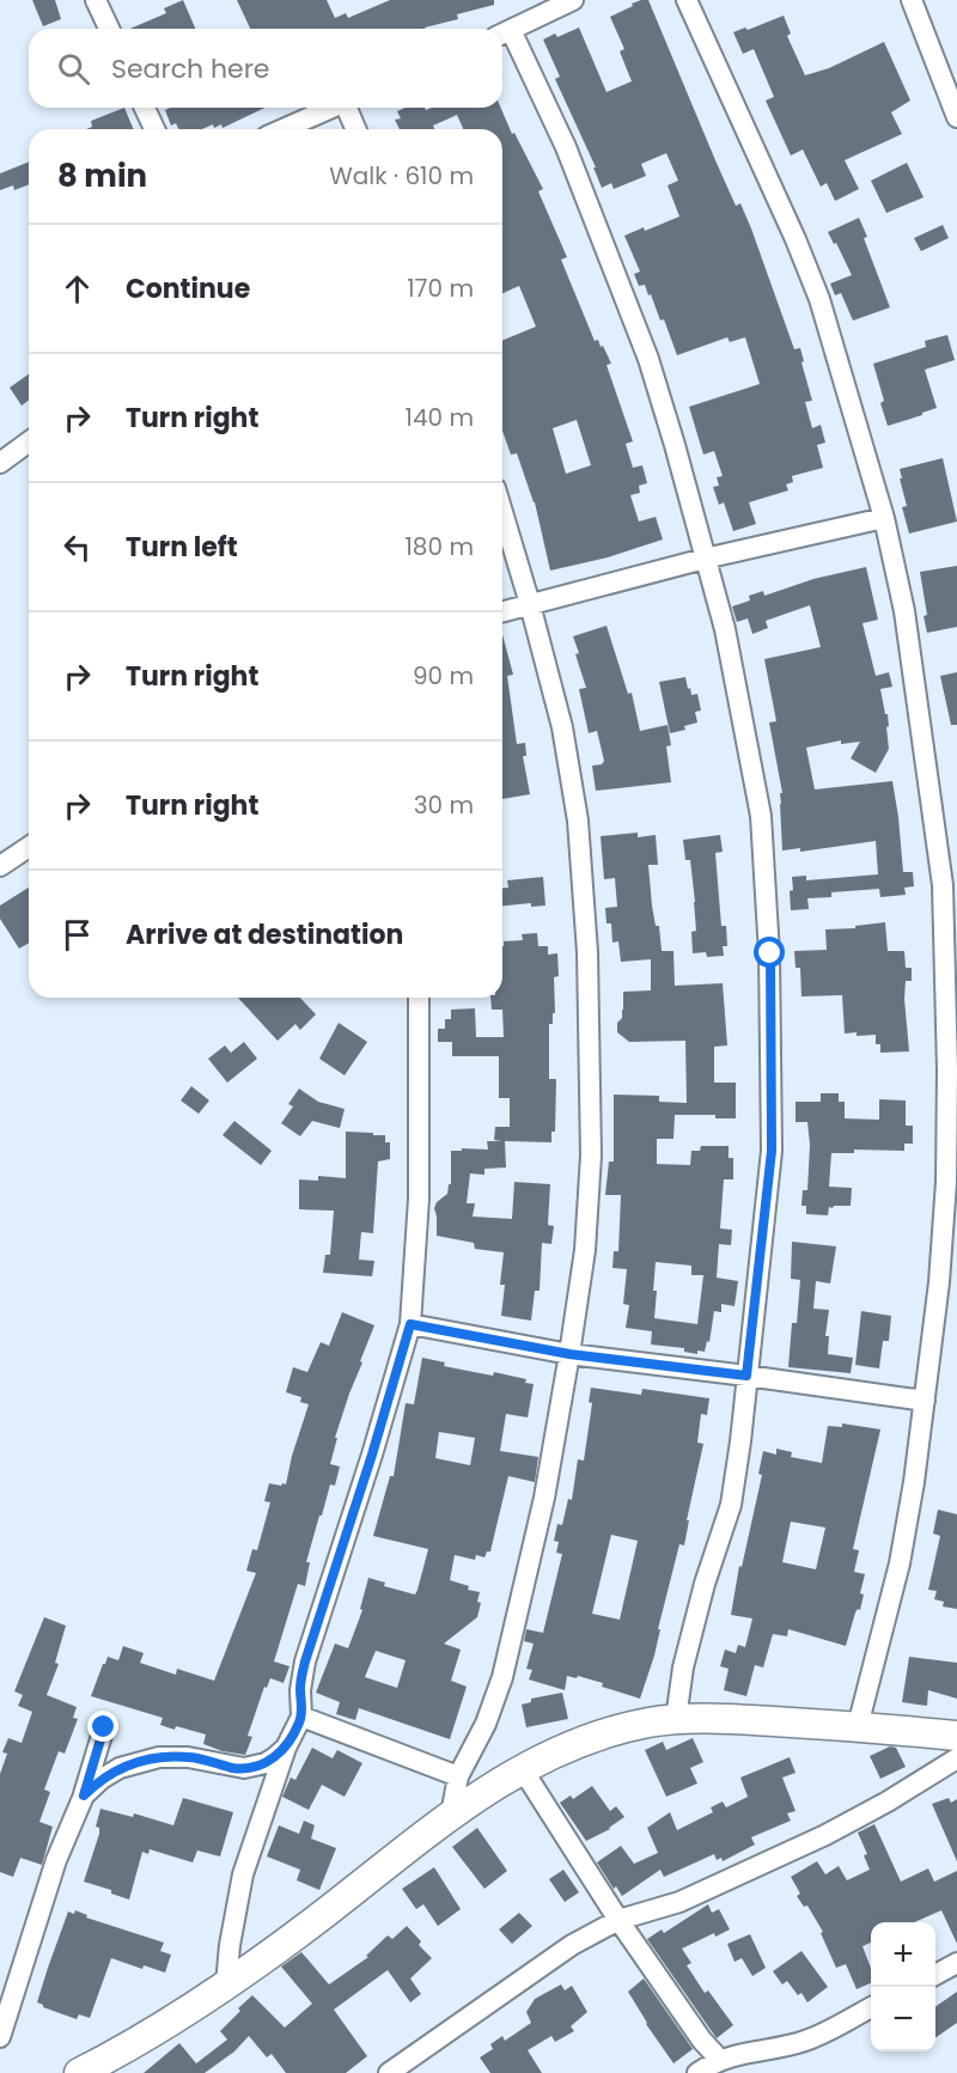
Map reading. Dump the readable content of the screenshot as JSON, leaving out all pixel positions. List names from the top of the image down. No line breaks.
{"page":{"search":"Search here","heading":["8 min","Walk · 610 m"],"list":[["Continue","170 m"],["Turn right","140 m"],["Turn left","180 m"],["Turn right","90 m"],["Turn right","30 m"],"Arrive at destination"],"map_buttons":["+","−"]}}
